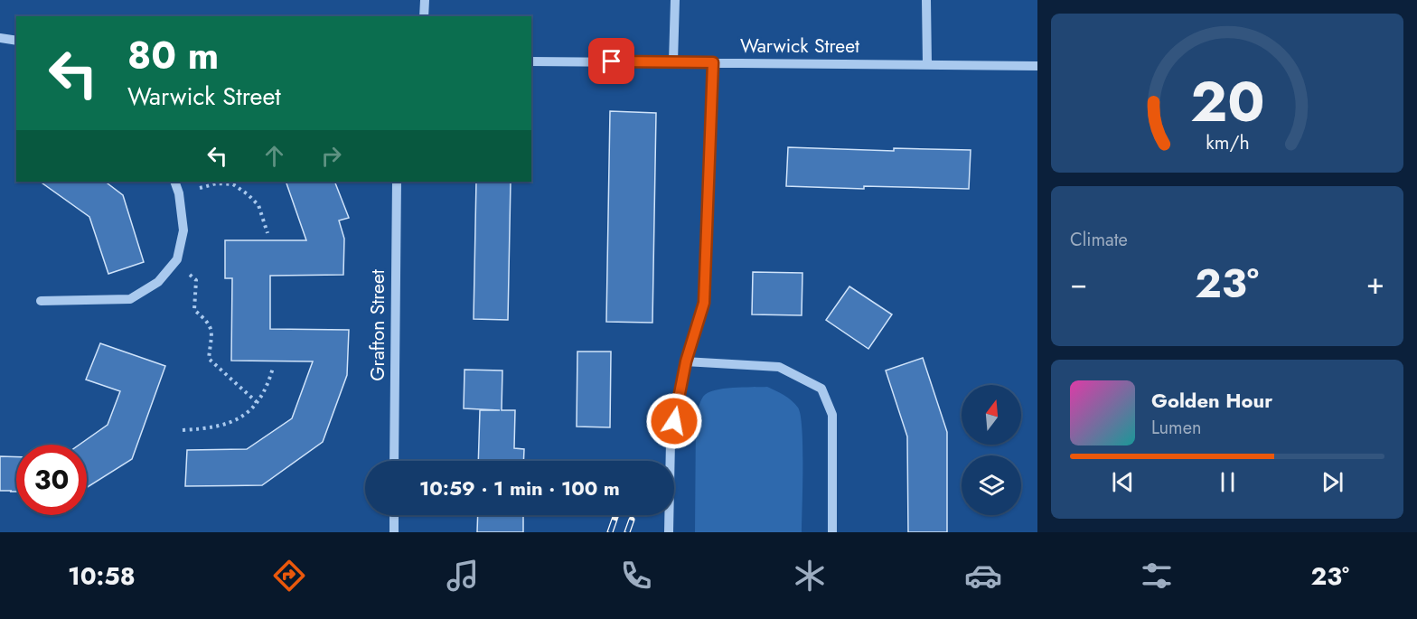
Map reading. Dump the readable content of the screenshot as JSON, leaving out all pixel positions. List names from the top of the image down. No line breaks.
{"streets":{"street":["Warwick Street","Grafton Street"]},"north":"top","page":{"turn":["80 m","Warwick Street"],"tile":"Climate","heat":["−","23°","+"],"song":["Golden Hour","Lumen"],"limit":"30","trip":"10:59 · 1 min · 100 m","tabs":["10:58","23°"],"gauge":["20","km/h"]}}
